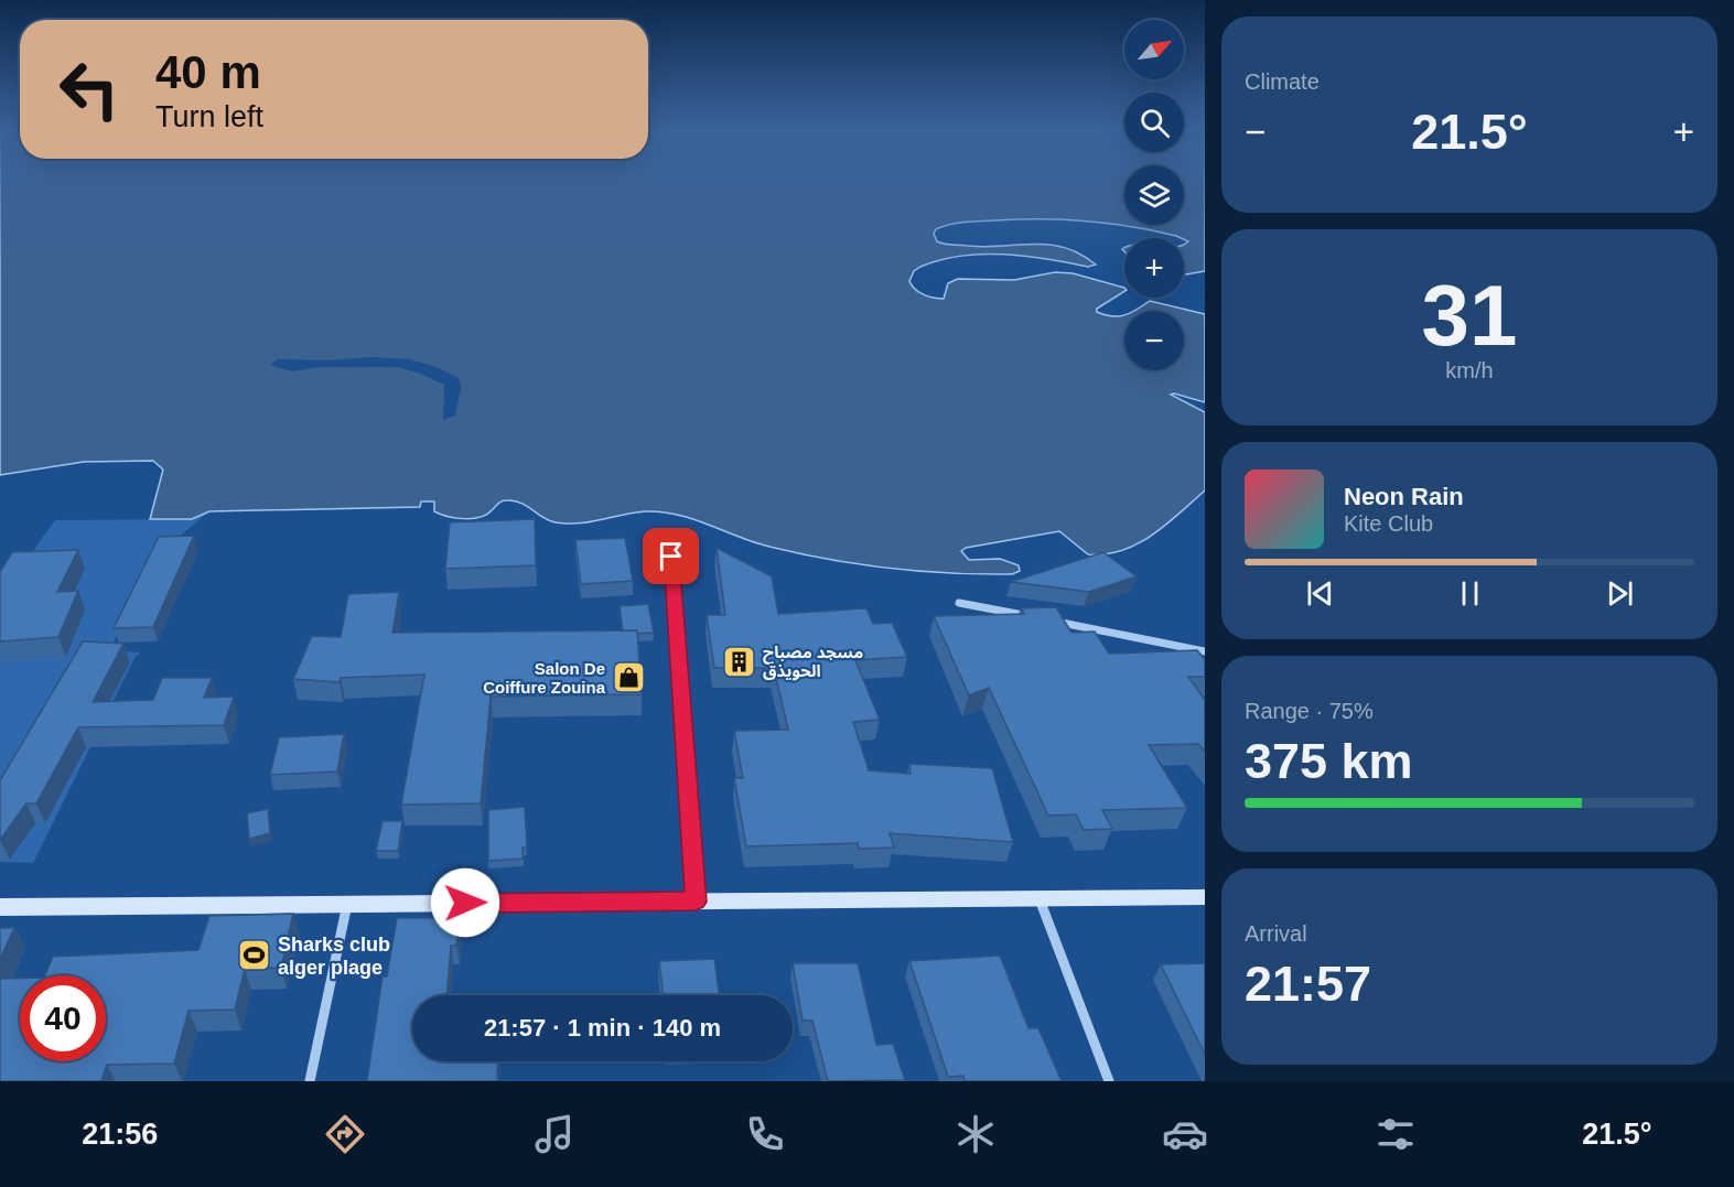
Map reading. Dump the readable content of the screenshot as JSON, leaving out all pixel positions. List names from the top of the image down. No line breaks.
{"places":{"building":["مسجد مصباح الحويذق"],"shop":["Salon De Coiffure Zouina"],"sports":["Sharks club alger plage"]},"north":"top right","page":{"tile":["Climate",["31","km/h"],["Range · 75%","375 km"],["Arrival","21:57"]],"map_buttons":["+","−"],"turn":["40 m","Turn left"],"heat":["−","21.5°","+"],"song":["Neon Rain","Kite Club"],"limit":"40","trip":"21:57 · 1 min · 140 m","tabs":["21:56","21.5°"]}}
